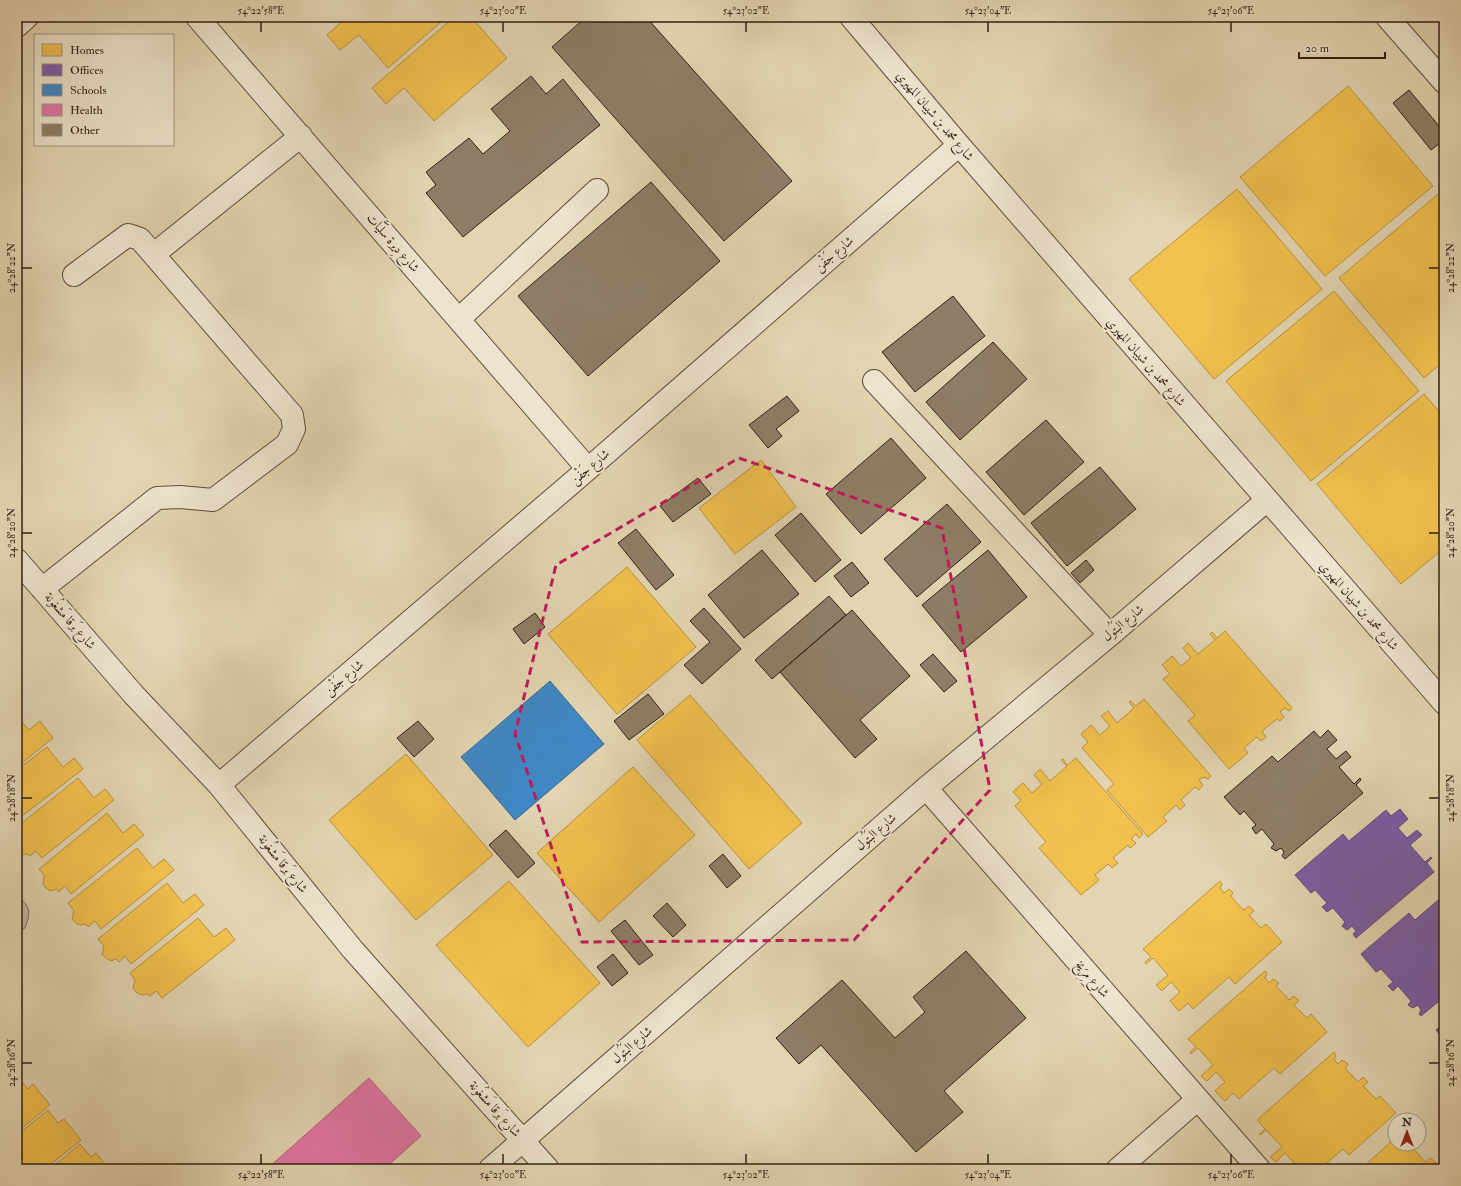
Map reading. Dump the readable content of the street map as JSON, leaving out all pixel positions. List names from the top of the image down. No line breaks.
{"streets":{"street":["شارع محمد بن شيبان المهيري","شارع دِيرة سلَيَّات","شارع جَفْن","شارع بَرقا مَشغُونة","شارع البَتُول","شارع مِرَيخ"]},"crossings":[["شارع محمد بن شيبان المهيري","شارع جَفْن"],["شارع محمد بن شيبان المهيري","شارع البَتُول"],["شارع دِيرة سلَيَّات","شارع جَفْن"],["شارع جَفْن","شارع بَرقا مَشغُونة"],["شارع بَرقا مَشغُونة","شارع البَتُول"],["شارع البَتُول","شارع مِرَيخ"]],"legend":["Homes","Offices","Schools","Health","Other"],"scale_bar":"20 m","north":"top","coordinates":["54°22'58\"E","54°23'00\"E","54°23'02\"E","54°23'04\"E","54°23'06\"E","24°28'22\"N","24°28'20\"N","24°28'18\"N","24°28'16\"N"]}
